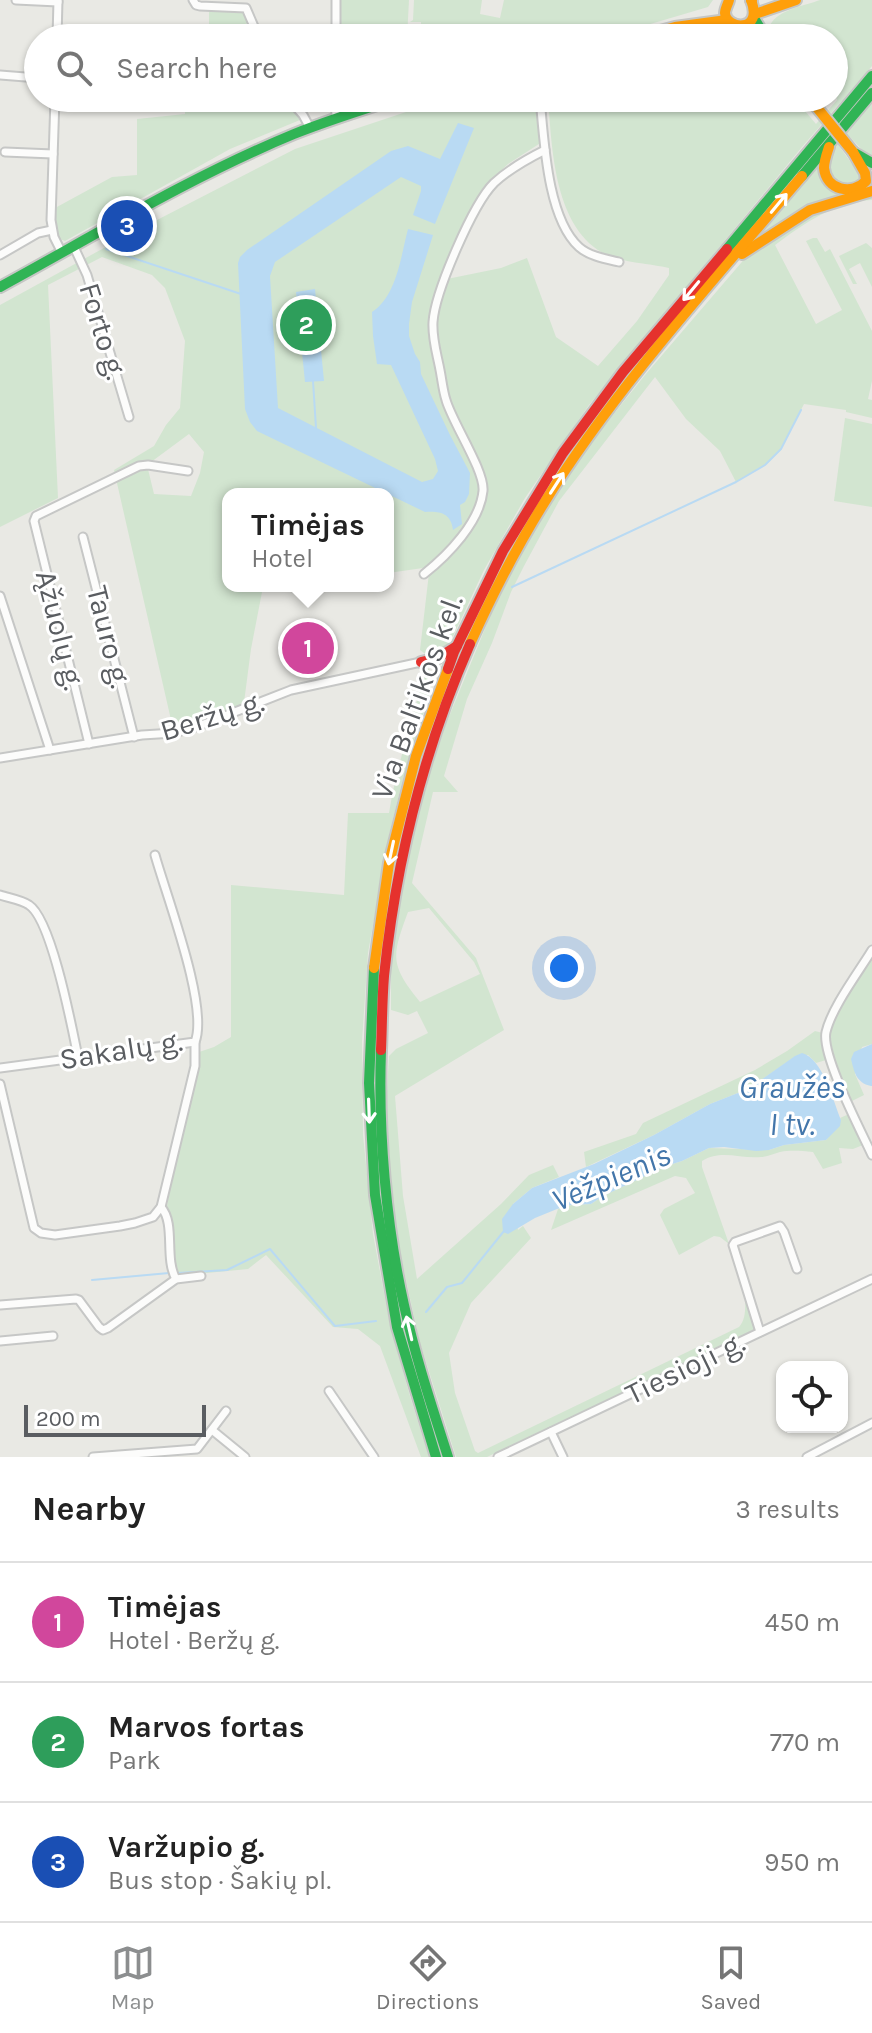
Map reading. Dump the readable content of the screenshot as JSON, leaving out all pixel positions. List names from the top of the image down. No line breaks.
{"streets":{"main road":["Via Baltikos kel."],"street":["Forto g.","Ąžuolų g.","Tauro g.","Beržų g.","Sakalų g.","Tiesioji g."]},"crossings":[["Ąžuolų g.","Beržų g."],["Tauro g.","Beržų g."]],"water":["Graužės I tv.","Vėžpienis"],"scale_bar":"200 m","page":{"search":"Search here","pins":["3","2","1"],"popup":["Timėjas","Hotel"],"scale":"200 m","heading":["Nearby","3 results"],"list":[{"mark":"1","name":"Timėjas","note":"Hotel · Beržų g.","value":"450 m"},{"mark":"2","name":"Marvos fortas","note":"Park","value":"770 m"},{"mark":"3","name":"Varžupio g.","note":"Bus stop · Šakių pl.","value":"950 m"}],"nav":["Map","Directions","Saved"]}}
